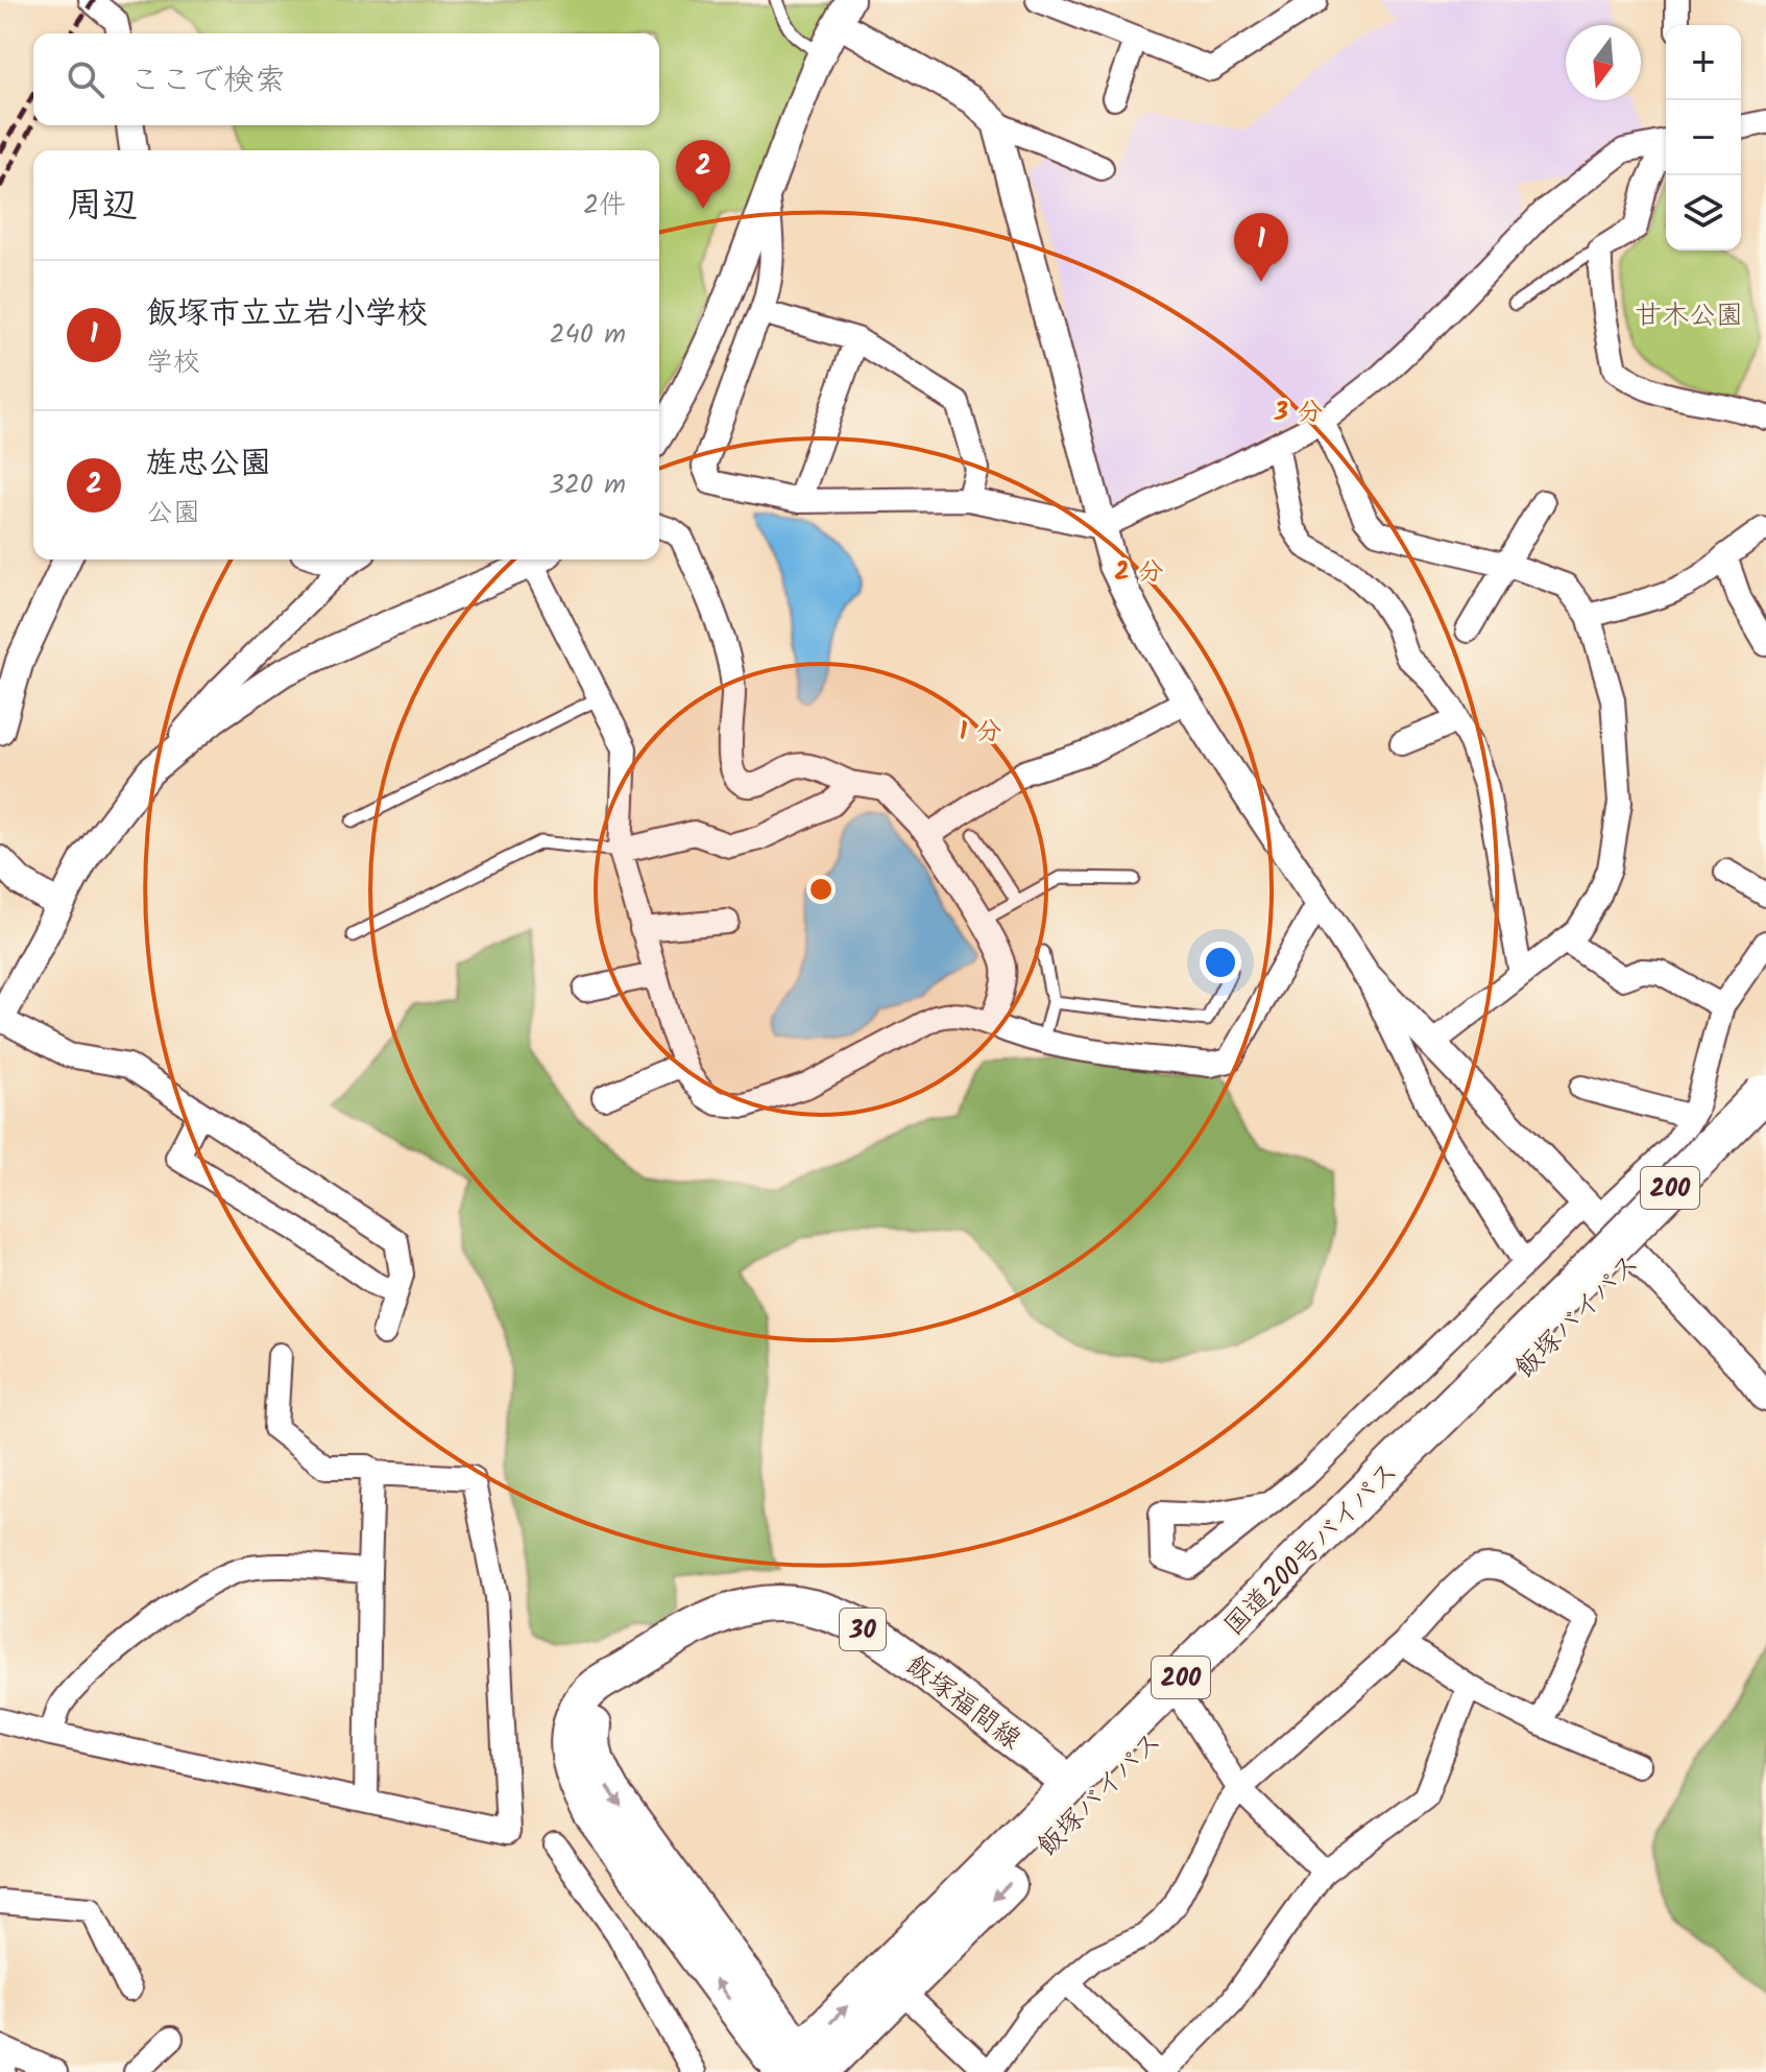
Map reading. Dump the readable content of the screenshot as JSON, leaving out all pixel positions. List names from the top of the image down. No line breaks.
{"streets":{"highway":["200","飯塚バイパス","国道200号バイパス"],"main road":["30","飯塚福間線"]},"crossings":[["飯塚バイパス","国道200号バイパス"],["国道200号バイパス","飯塚福間線"]],"one_way":["飯塚バイパス"],"parks":["甘木公園"],"north":"bottom","page":{"map_buttons":["+","−"],"search":"ここで検索","pins":["2","1"],"heading":["周辺","2件"],"list":[{"mark":"1","name":"飯塚市立立岩小学校","note":"学校","value":"240 m"},{"mark":"2","name":"旌忠公園","note":"公園","value":"320 m"}]},"rings":["3 分","2 分","1 分"]}
